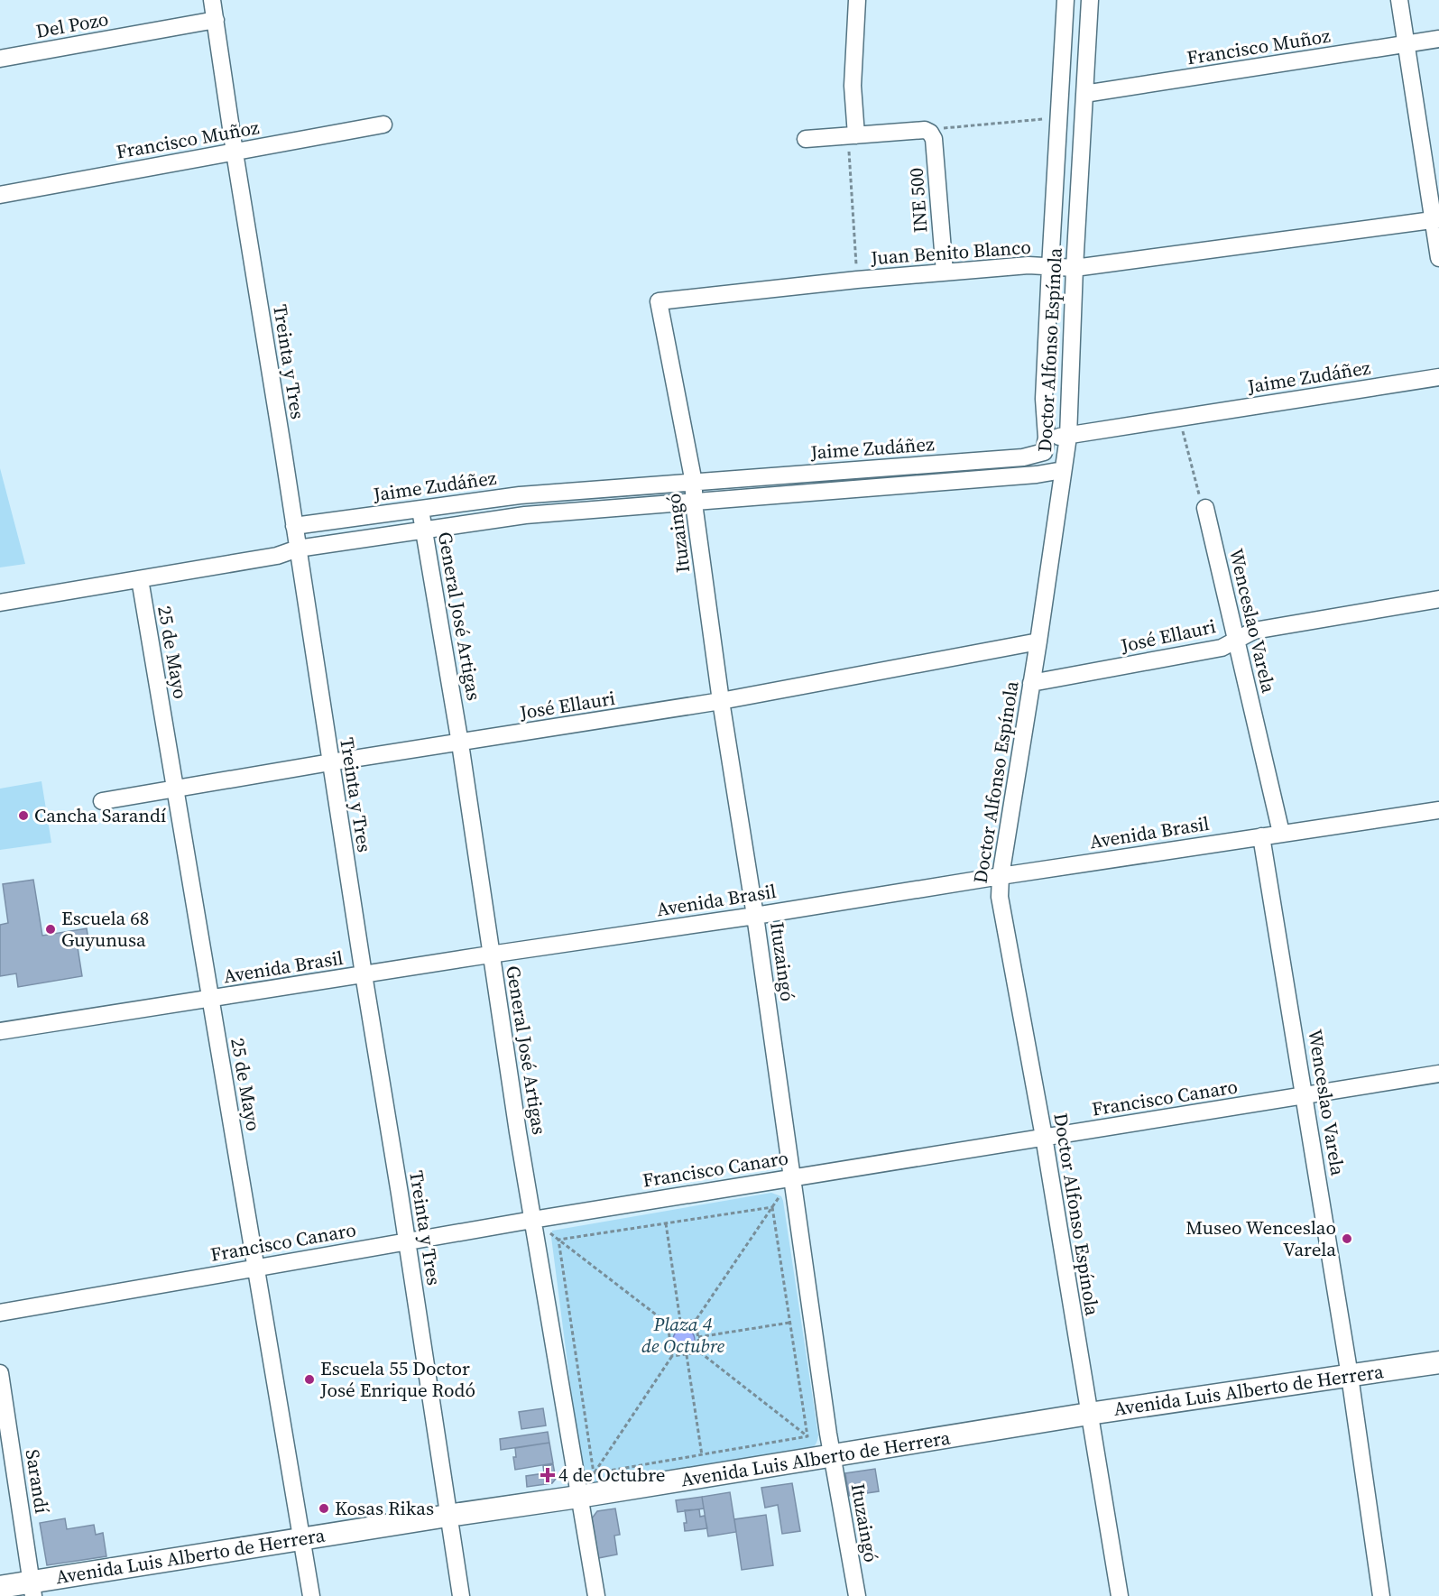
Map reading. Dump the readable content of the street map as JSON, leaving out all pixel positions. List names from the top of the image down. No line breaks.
{"streets":{"main road":["Avenida Luis Alberto de Herrera"],"street":["Del Pozo","Francisco Muñoz","INE 500","Juan Benito Blanco","Doctor Alfonso Espínola","Treinta y Tres","Jaime Zudáñez","Ituzaingó","General José Artigas","Wenceslao Varela","José Ellauri","25 de Mayo","Avenida Brasil","Francisco Canaro","Sarandí"]},"crossings":[["Del Pozo","Treinta y Tres"],["Francisco Muñoz","Doctor Alfonso Espínola"],["Francisco Muñoz","Treinta y Tres"],["INE 500","Juan Benito Blanco"],["Juan Benito Blanco","Doctor Alfonso Espínola"],["Juan Benito Blanco","Ituzaingó"],["Doctor Alfonso Espínola","Jaime Zudáñez"],["Doctor Alfonso Espínola","José Ellauri"],["Doctor Alfonso Espínola","Avenida Brasil"],["Doctor Alfonso Espínola","Francisco Canaro"],["Doctor Alfonso Espínola","Avenida Luis Alberto de Herrera"],["Treinta y Tres","Jaime Zudáñez"],["Treinta y Tres","José Ellauri"],["Treinta y Tres","Avenida Brasil"],["Treinta y Tres","Francisco Canaro"],["Treinta y Tres","Avenida Luis Alberto de Herrera"],["Jaime Zudáñez","Ituzaingó"],["Jaime Zudáñez","General José Artigas"],["Jaime Zudáñez","25 de Mayo"],["Ituzaingó","José Ellauri"],["Ituzaingó","Avenida Brasil"],["Ituzaingó","Francisco Canaro"],["Ituzaingó","Avenida Luis Alberto de Herrera"],["General José Artigas","José Ellauri"],["General José Artigas","Avenida Brasil"],["General José Artigas","Francisco Canaro"],["General José Artigas","Avenida Luis Alberto de Herrera"],["Wenceslao Varela","José Ellauri"],["Wenceslao Varela","Avenida Brasil"],["Wenceslao Varela","Francisco Canaro"],["Wenceslao Varela","Avenida Luis Alberto de Herrera"],["José Ellauri","25 de Mayo"],["25 de Mayo","Avenida Brasil"],["25 de Mayo","Francisco Canaro"],["25 de Mayo","Avenida Luis Alberto de Herrera"],["Avenida Luis Alberto de Herrera","Sarandí"]],"parks":["Plaza 4 de Octubre"],"places":{"other":["Cancha Sarandí","Escuela 68 Guyunusa","Museo Wenceslao Varela","Escuela 55 Doctor José Enrique Rodó","Kosas Rikas"],"health":["4 de Octubre"]}}
